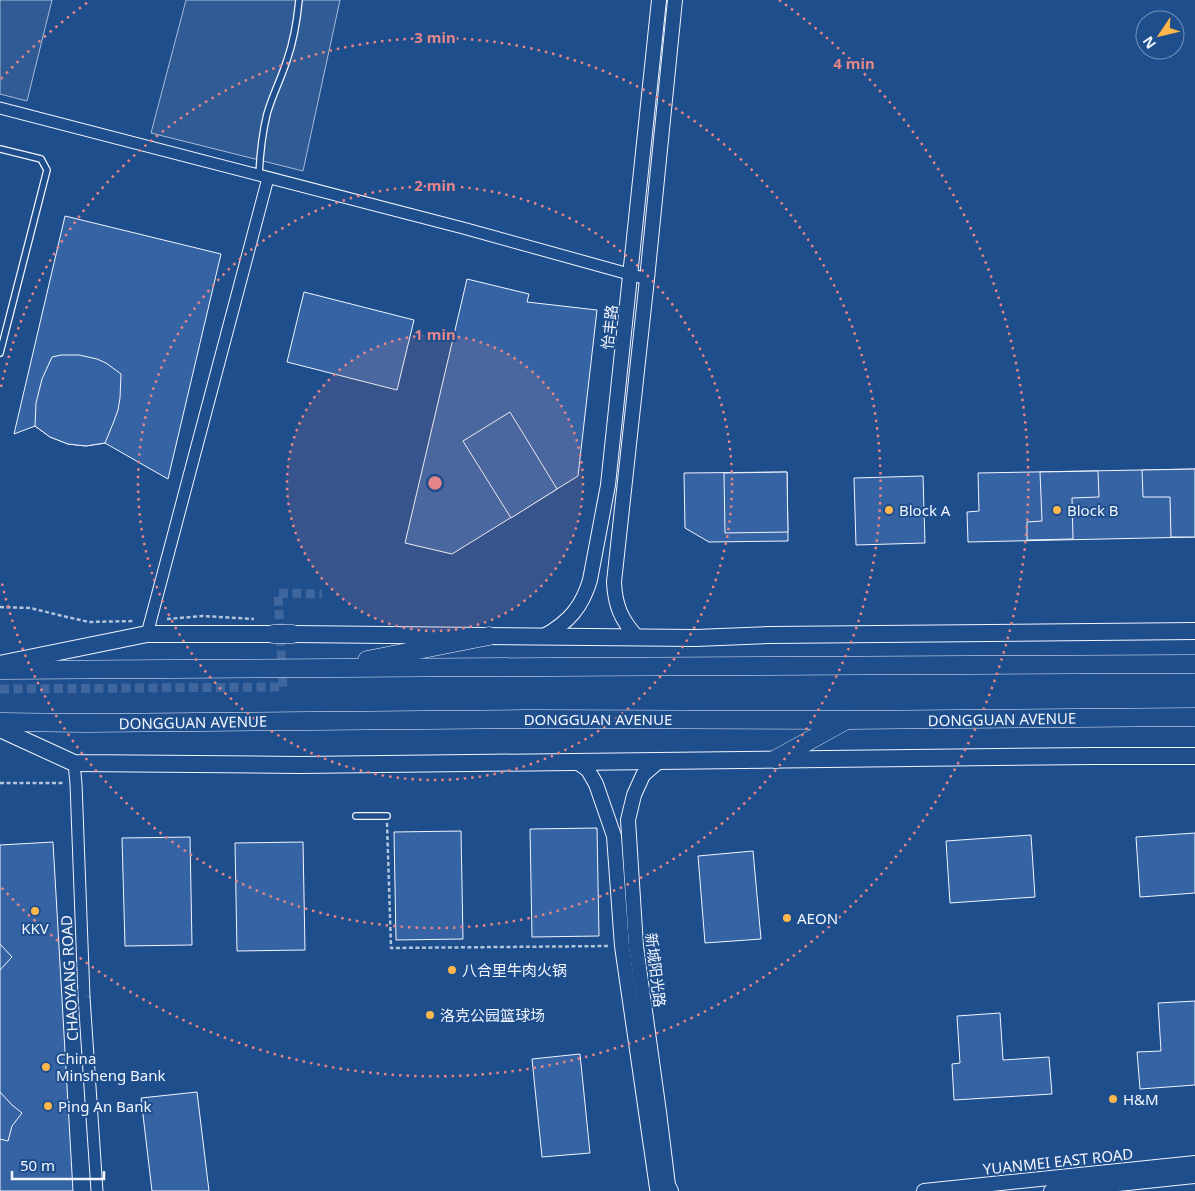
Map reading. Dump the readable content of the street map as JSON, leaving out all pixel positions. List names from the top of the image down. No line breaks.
{"streets":{"main road":["DONGGUAN AVENUE"],"street":["怡丰路","新城阳光路","CHAOYANG ROAD","YUANMEI EAST ROAD"]},"places":["Block A","Block B","KKV","AEON","八合里牛肉火锅","洛克公园篮球场","China Minsheng Bank","H&M","Ping An Bank"],"scale_bar":"50 m","north":"bottom left","rings":["3 min","4 min","2 min","1 min"]}
